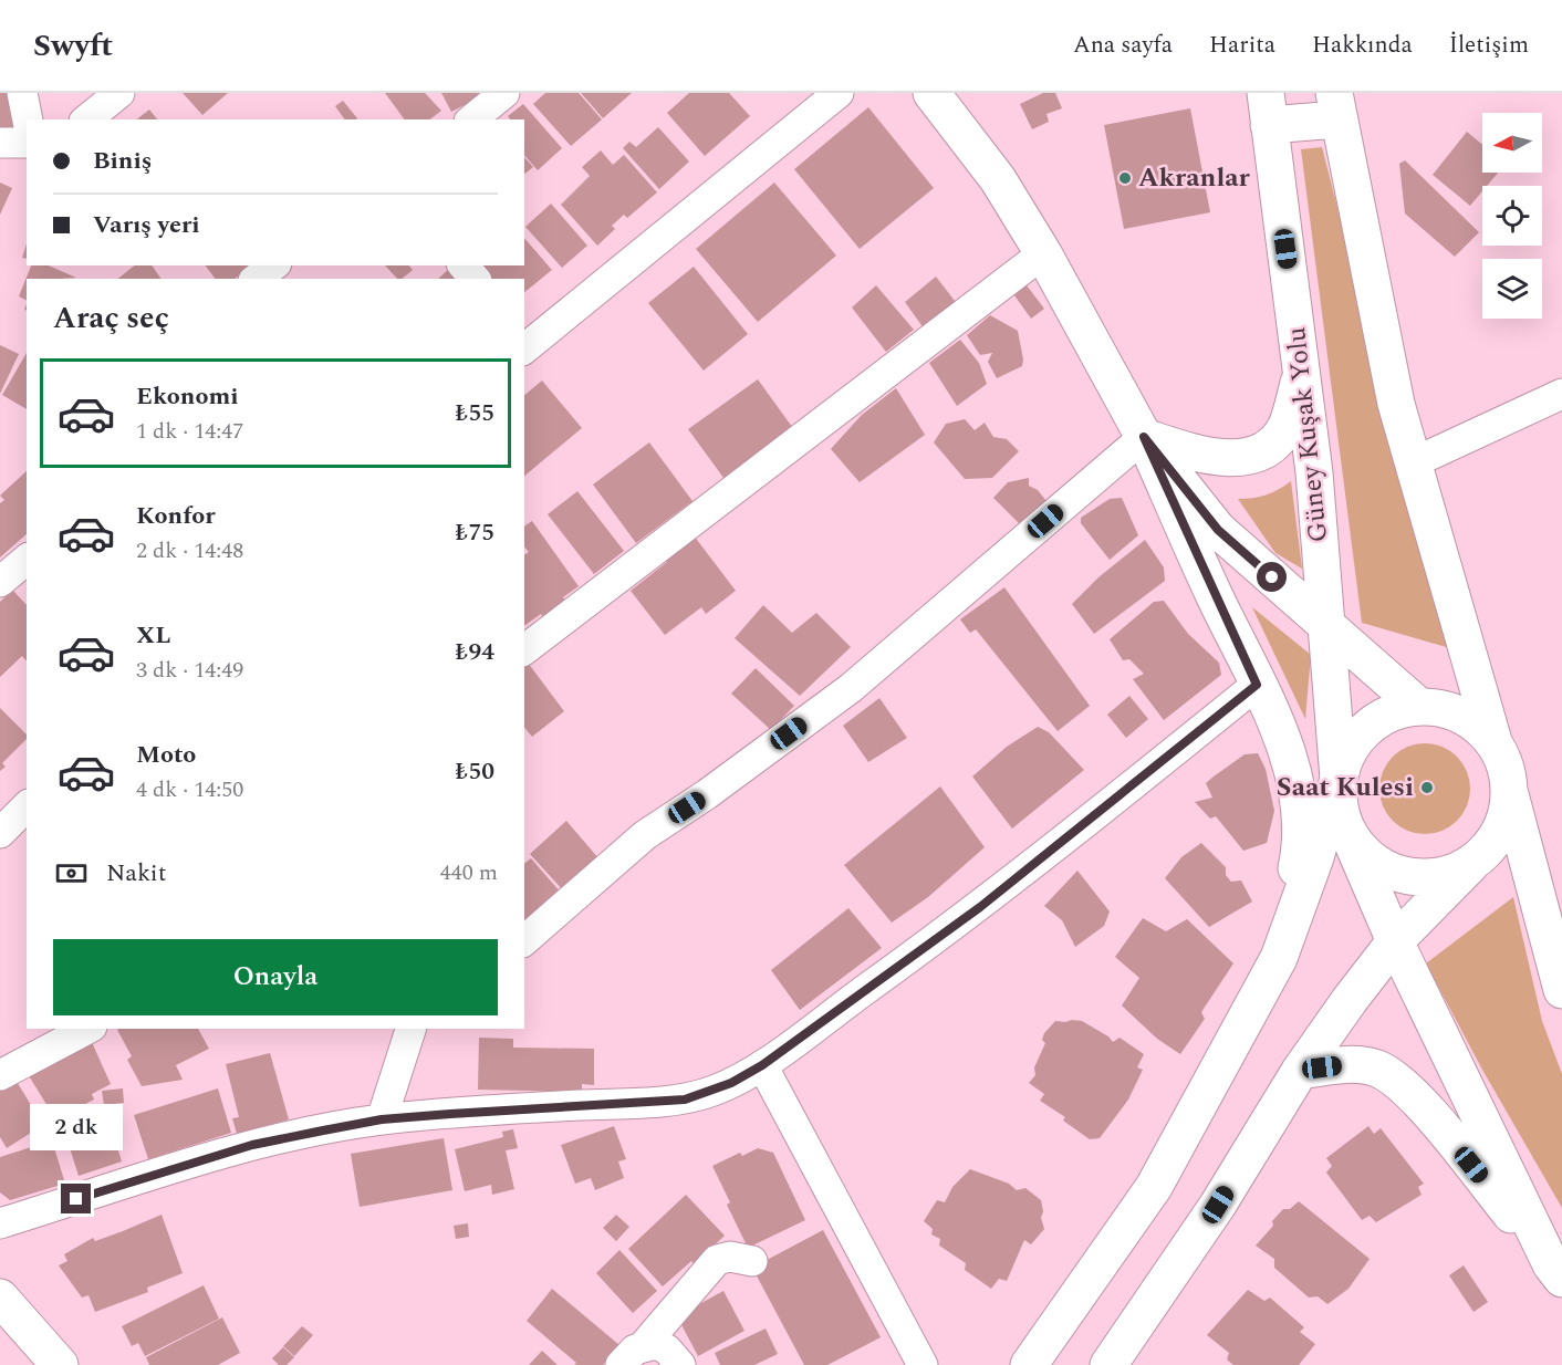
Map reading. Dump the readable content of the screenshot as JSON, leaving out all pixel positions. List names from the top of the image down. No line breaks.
{"streets":{"main road":["Güney Kuşak Yolu"]},"places":["Akranlar","Saat Kulesi"],"north":"left","page":{"header":"Swyft","nav":["Ana sayfa","Harita","Hakkında","İletişim"],"banner":["Biniş","Varış yeri"],"heading":"Araç seç","list":[{"name":"Ekonomi","note":"1 dk · 14:47","value":"₺55"},{"name":"Konfor","note":"2 dk · 14:48","value":"₺75"},{"name":"XL","note":"3 dk · 14:49","value":"₺94"},{"name":"Moto","note":"4 dk · 14:50","value":"₺50"}],"pay":["Nakit","440 m"],"buttons":"Onayla","bubble":"2 dk"}}
